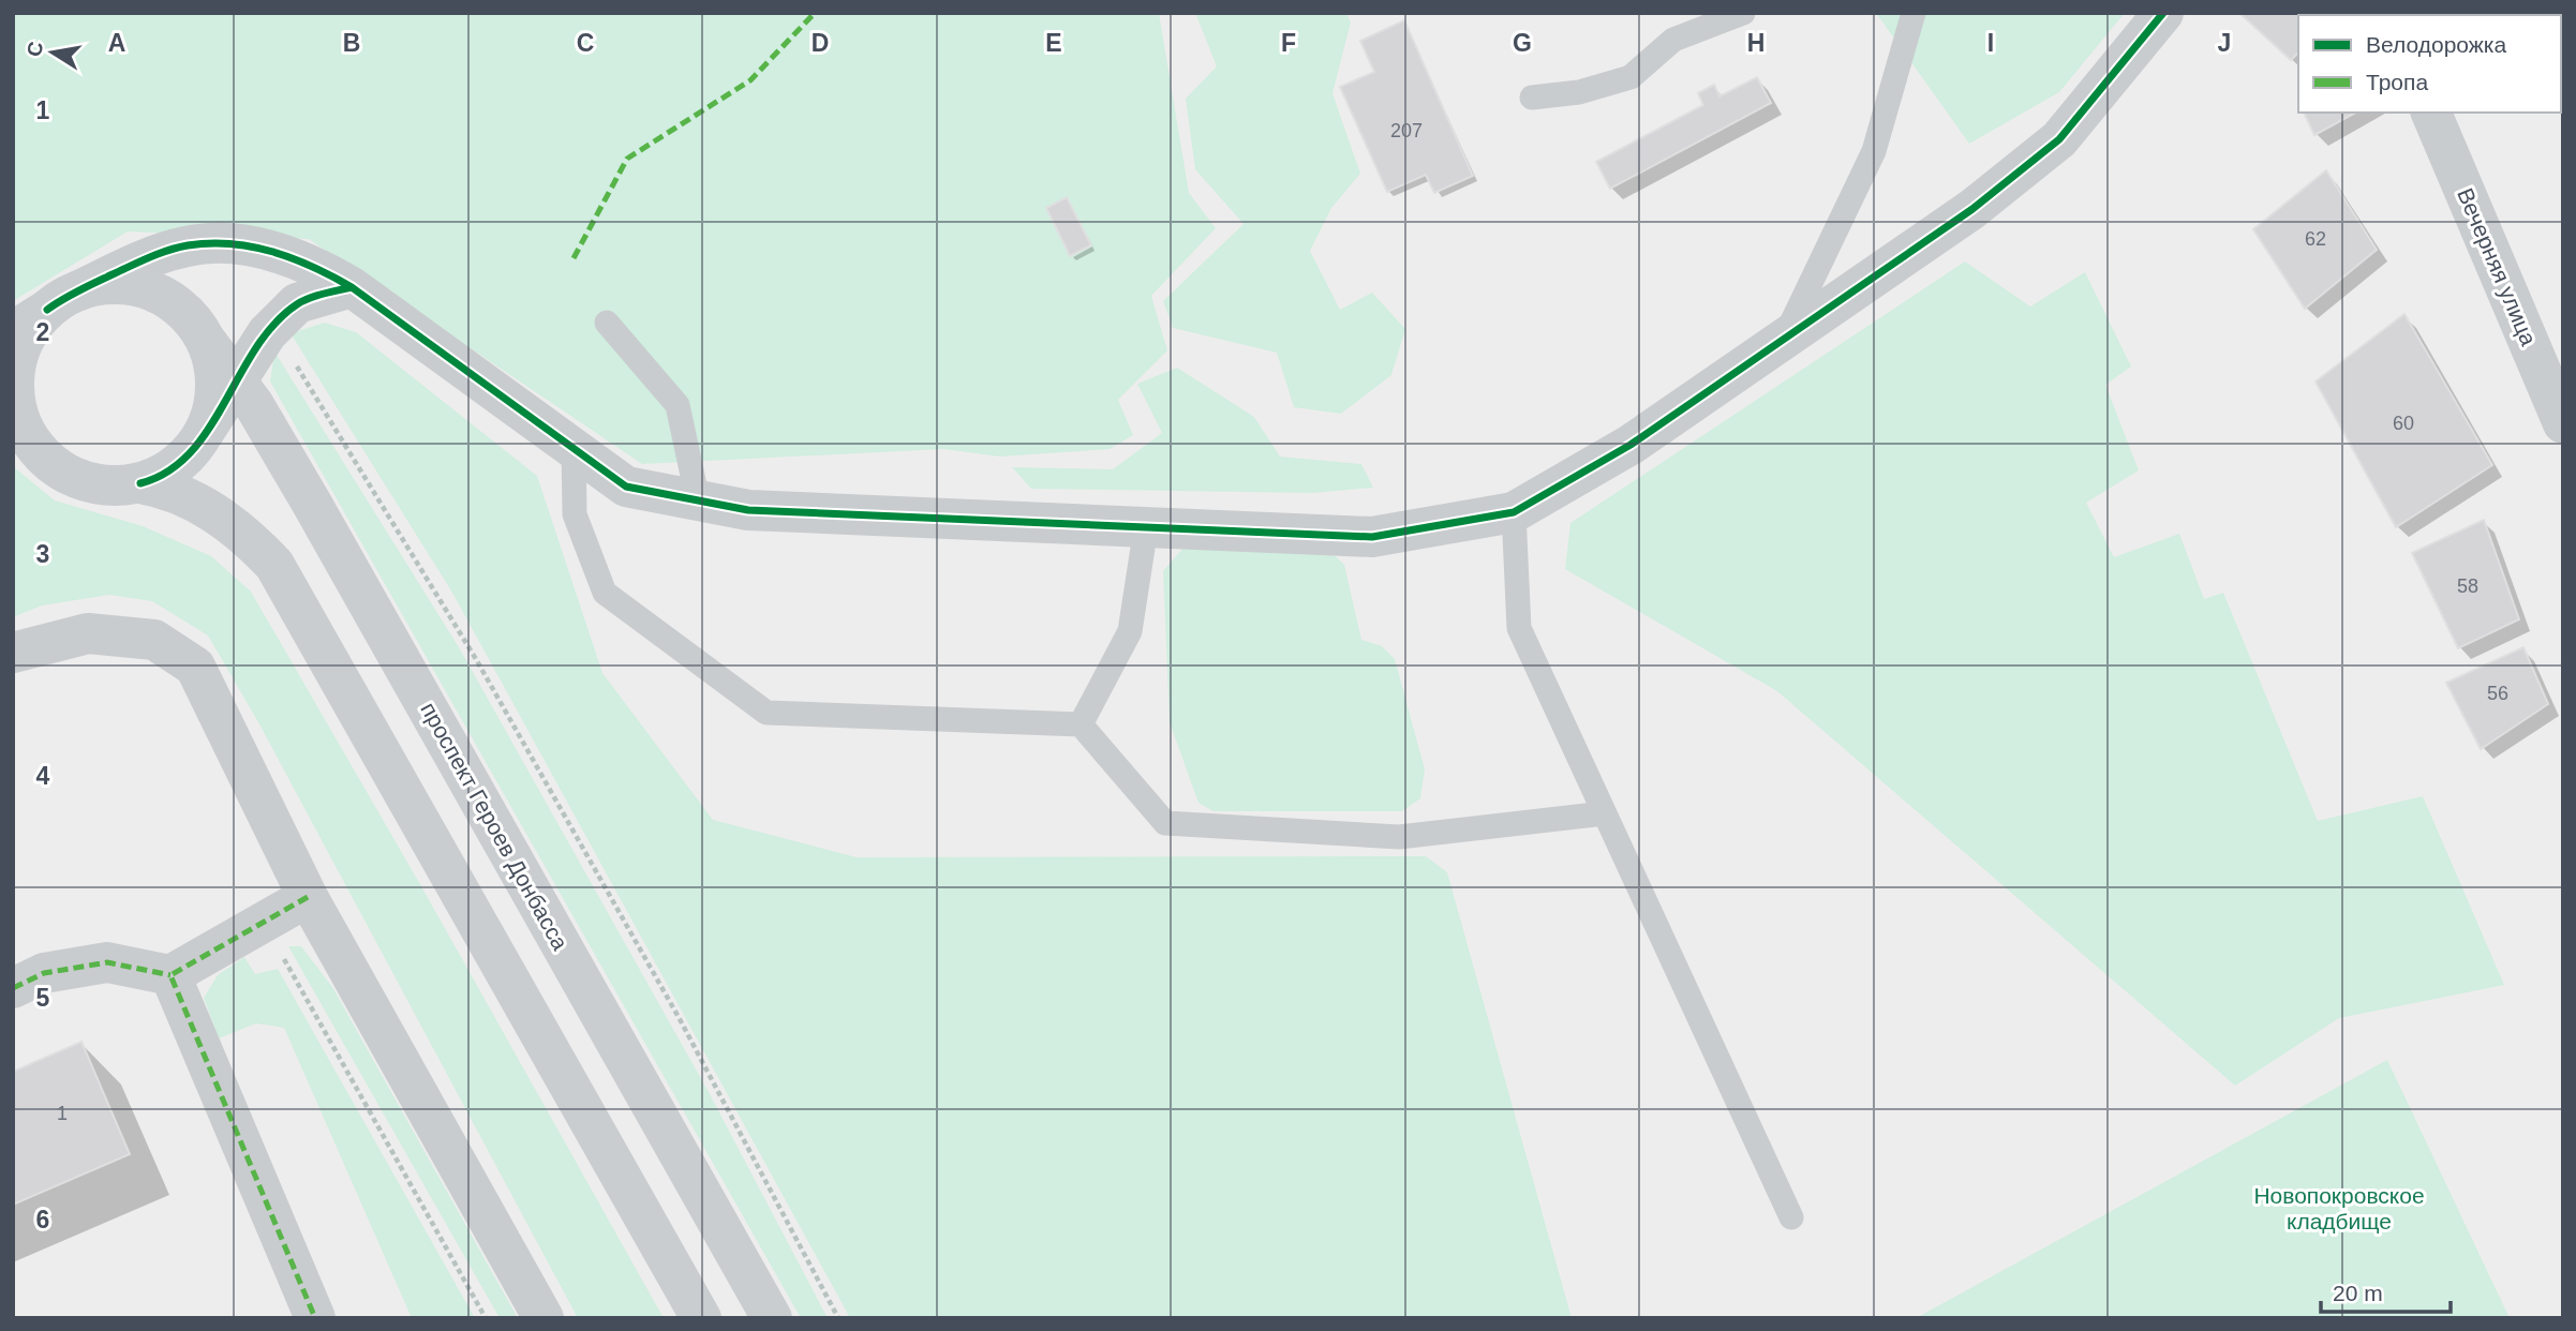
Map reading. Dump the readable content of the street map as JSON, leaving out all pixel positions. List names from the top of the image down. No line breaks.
{"streets":{"street":["Вечерняя улица","проспект Героев Донбасса"]},"parks":["Новопокровское кладбище"],"house_numbers":["207","62","60","58","56","1"],"legend":["Велодорожка","Тропа"],"scale_bar":"20 m","north":"left","grid":{"columns":["A","B","C","D","E","F","G","H","I","J"],"rows":["1","2","3","4","5","6"]}}
